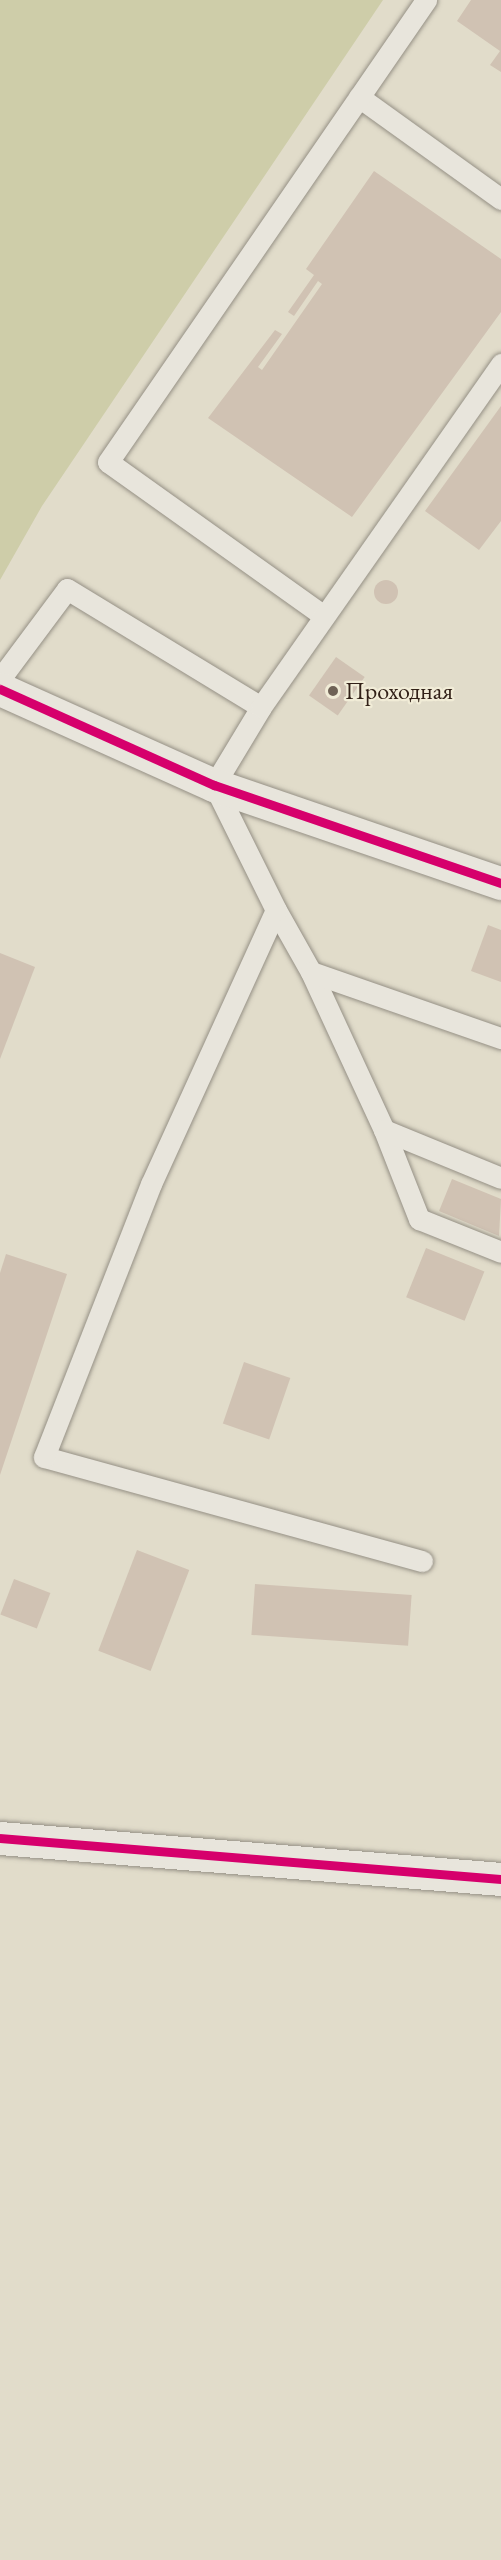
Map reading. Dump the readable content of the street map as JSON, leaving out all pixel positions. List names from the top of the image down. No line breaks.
{"places":["Проходная"]}
